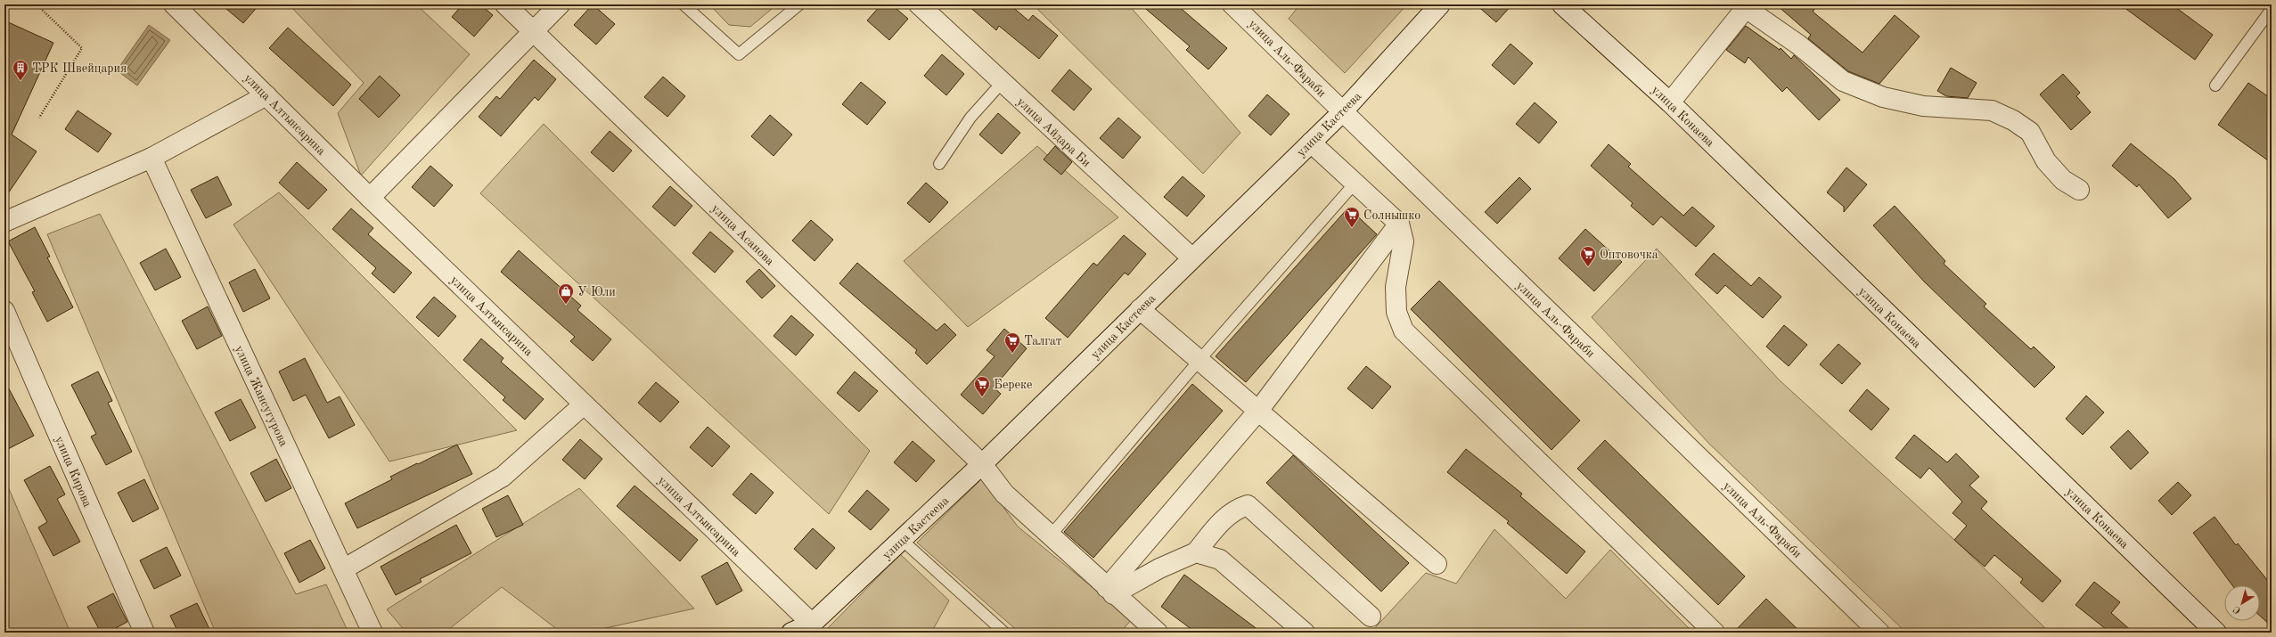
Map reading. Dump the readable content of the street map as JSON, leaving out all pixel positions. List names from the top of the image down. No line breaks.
{"streets":{"street":["улица Аль-Фараби","улица Алтынсарина","улица Конаева","улица Кастеева","улица Айдара Би","улица Асанова","улица Жансугурова","улица Кирова"]},"crossings":[["улица Аль-Фараби","улица Кастеева"],["улица Алтынсарина","улица Кастеева"],["улица Кастеева","улица Айдара Би"],["улица Кастеева","улица Асанова"]],"places":{"building":["ТРК Швейцария"],"supermarket":["Солнышко","Оптовочка","Талгат","Береке"],"shop":["У Юли"]},"north":"bottom left"}
